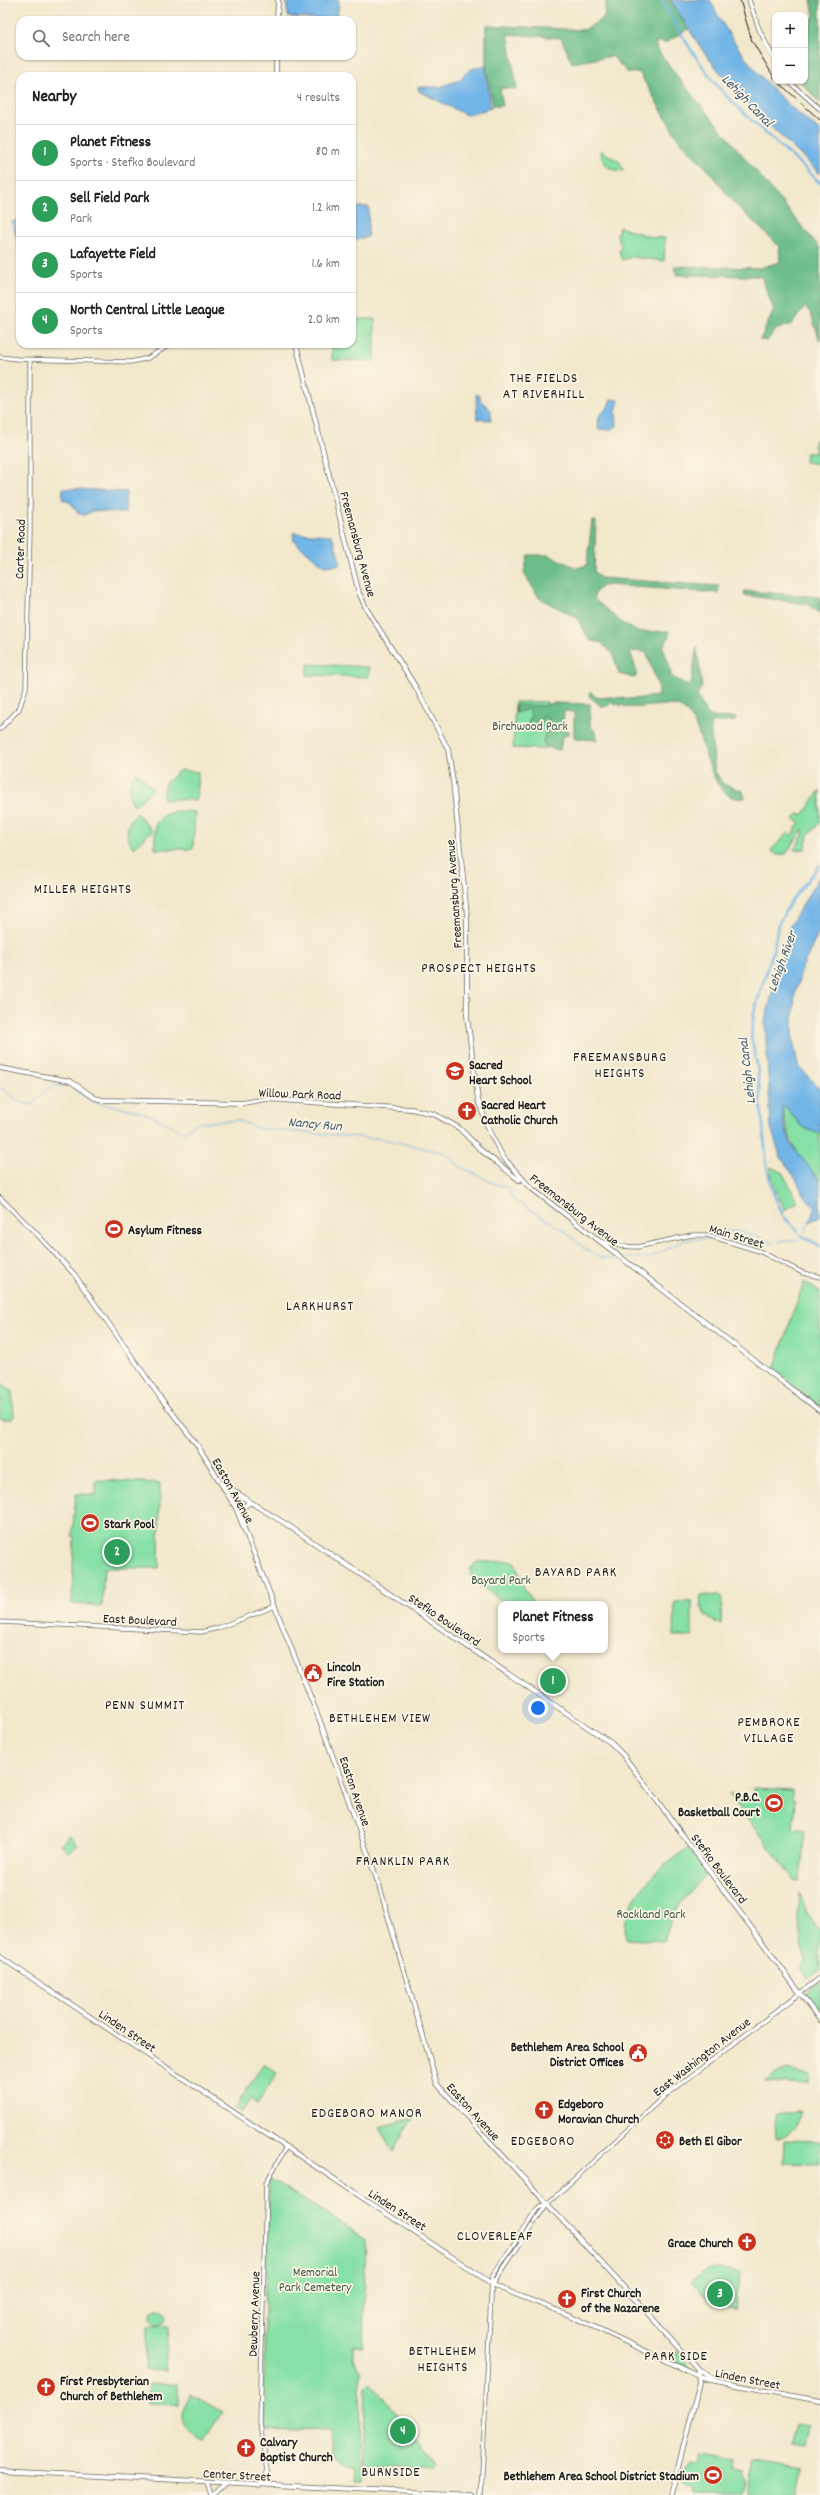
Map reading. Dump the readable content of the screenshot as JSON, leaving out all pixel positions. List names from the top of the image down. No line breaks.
{"streets":{"main road":["Freemansburg Avenue","Willow Park Road","Easton Avenue","Stefko Boulevard","Linden Street","Center Street"],"street":["Carter Road","Main Street","East Boulevard","East Washington Avenue","Dewberry Avenue"]},"crossings":[["Freemansburg Avenue","Willow Park Road"],["Freemansburg Avenue","Main Street"],["Easton Avenue","East Boulevard"],["Easton Avenue","Stefko Boulevard"],["Easton Avenue","Linden Street"],["Easton Avenue","East Washington Avenue"],["Stefko Boulevard","East Washington Avenue"],["Linden Street","East Washington Avenue"],["Linden Street","Dewberry Avenue"],["Dewberry Avenue","Center Street"]],"districts":["THE FIELDS AT RIVERHILL","MILLER HEIGHTS","PROSPECT HEIGHTS","FREEMANSBURG HEIGHTS","LARKHURST","BAYARD PARK","PENN SUMMIT","BETHLEHEM VIEW","PEMBROKE VILLAGE","FRANKLIN PARK","EDGEBORO MANOR","EDGEBORO","CLOVERLEAF","BETHLEHEM HEIGHTS","PARK SIDE","BURNSIDE"],"water":["Lehigh Canal","Lehigh River","Nancy Run"],"parks":["Birchwood Park","Bayard Park","Rockland Park","Memorial Park Cemetery"],"places":{"school or university":["Sacred Heart School"],"church":["Sacred Heart Catholic Church","Edgeboro Moravian Church","Grace Church","First Church of the Nazarene","First Presbyterian Church of Bethlehem","Calvary Baptist Church"],"sports":["Asylum Fitness","Stark Pool","P.B.C. Basketball Court","Bethlehem Area School District Stadium"],"public building":["Lincoln Fire Station","Bethlehem Area School District Offices"],"synagogue":["Beth El Gibor"]},"page":{"map_buttons":["+","−"],"search":"Search here","heading":["Nearby","4 results"],"list":[{"mark":"1","name":"Planet Fitness","note":"Sports · Stefko Boulevard","value":"80 m"},{"mark":"2","name":"Sell Field Park","note":"Park","value":"1.2 km"},{"mark":"3","name":"Lafayette Field","note":"Sports","value":"1.6 km"},{"mark":"4","name":"North Central Little League","note":"Sports","value":"2.0 km"}],"pins":["2","1","3","4"],"popup":["Planet Fitness","Sports"]}}
